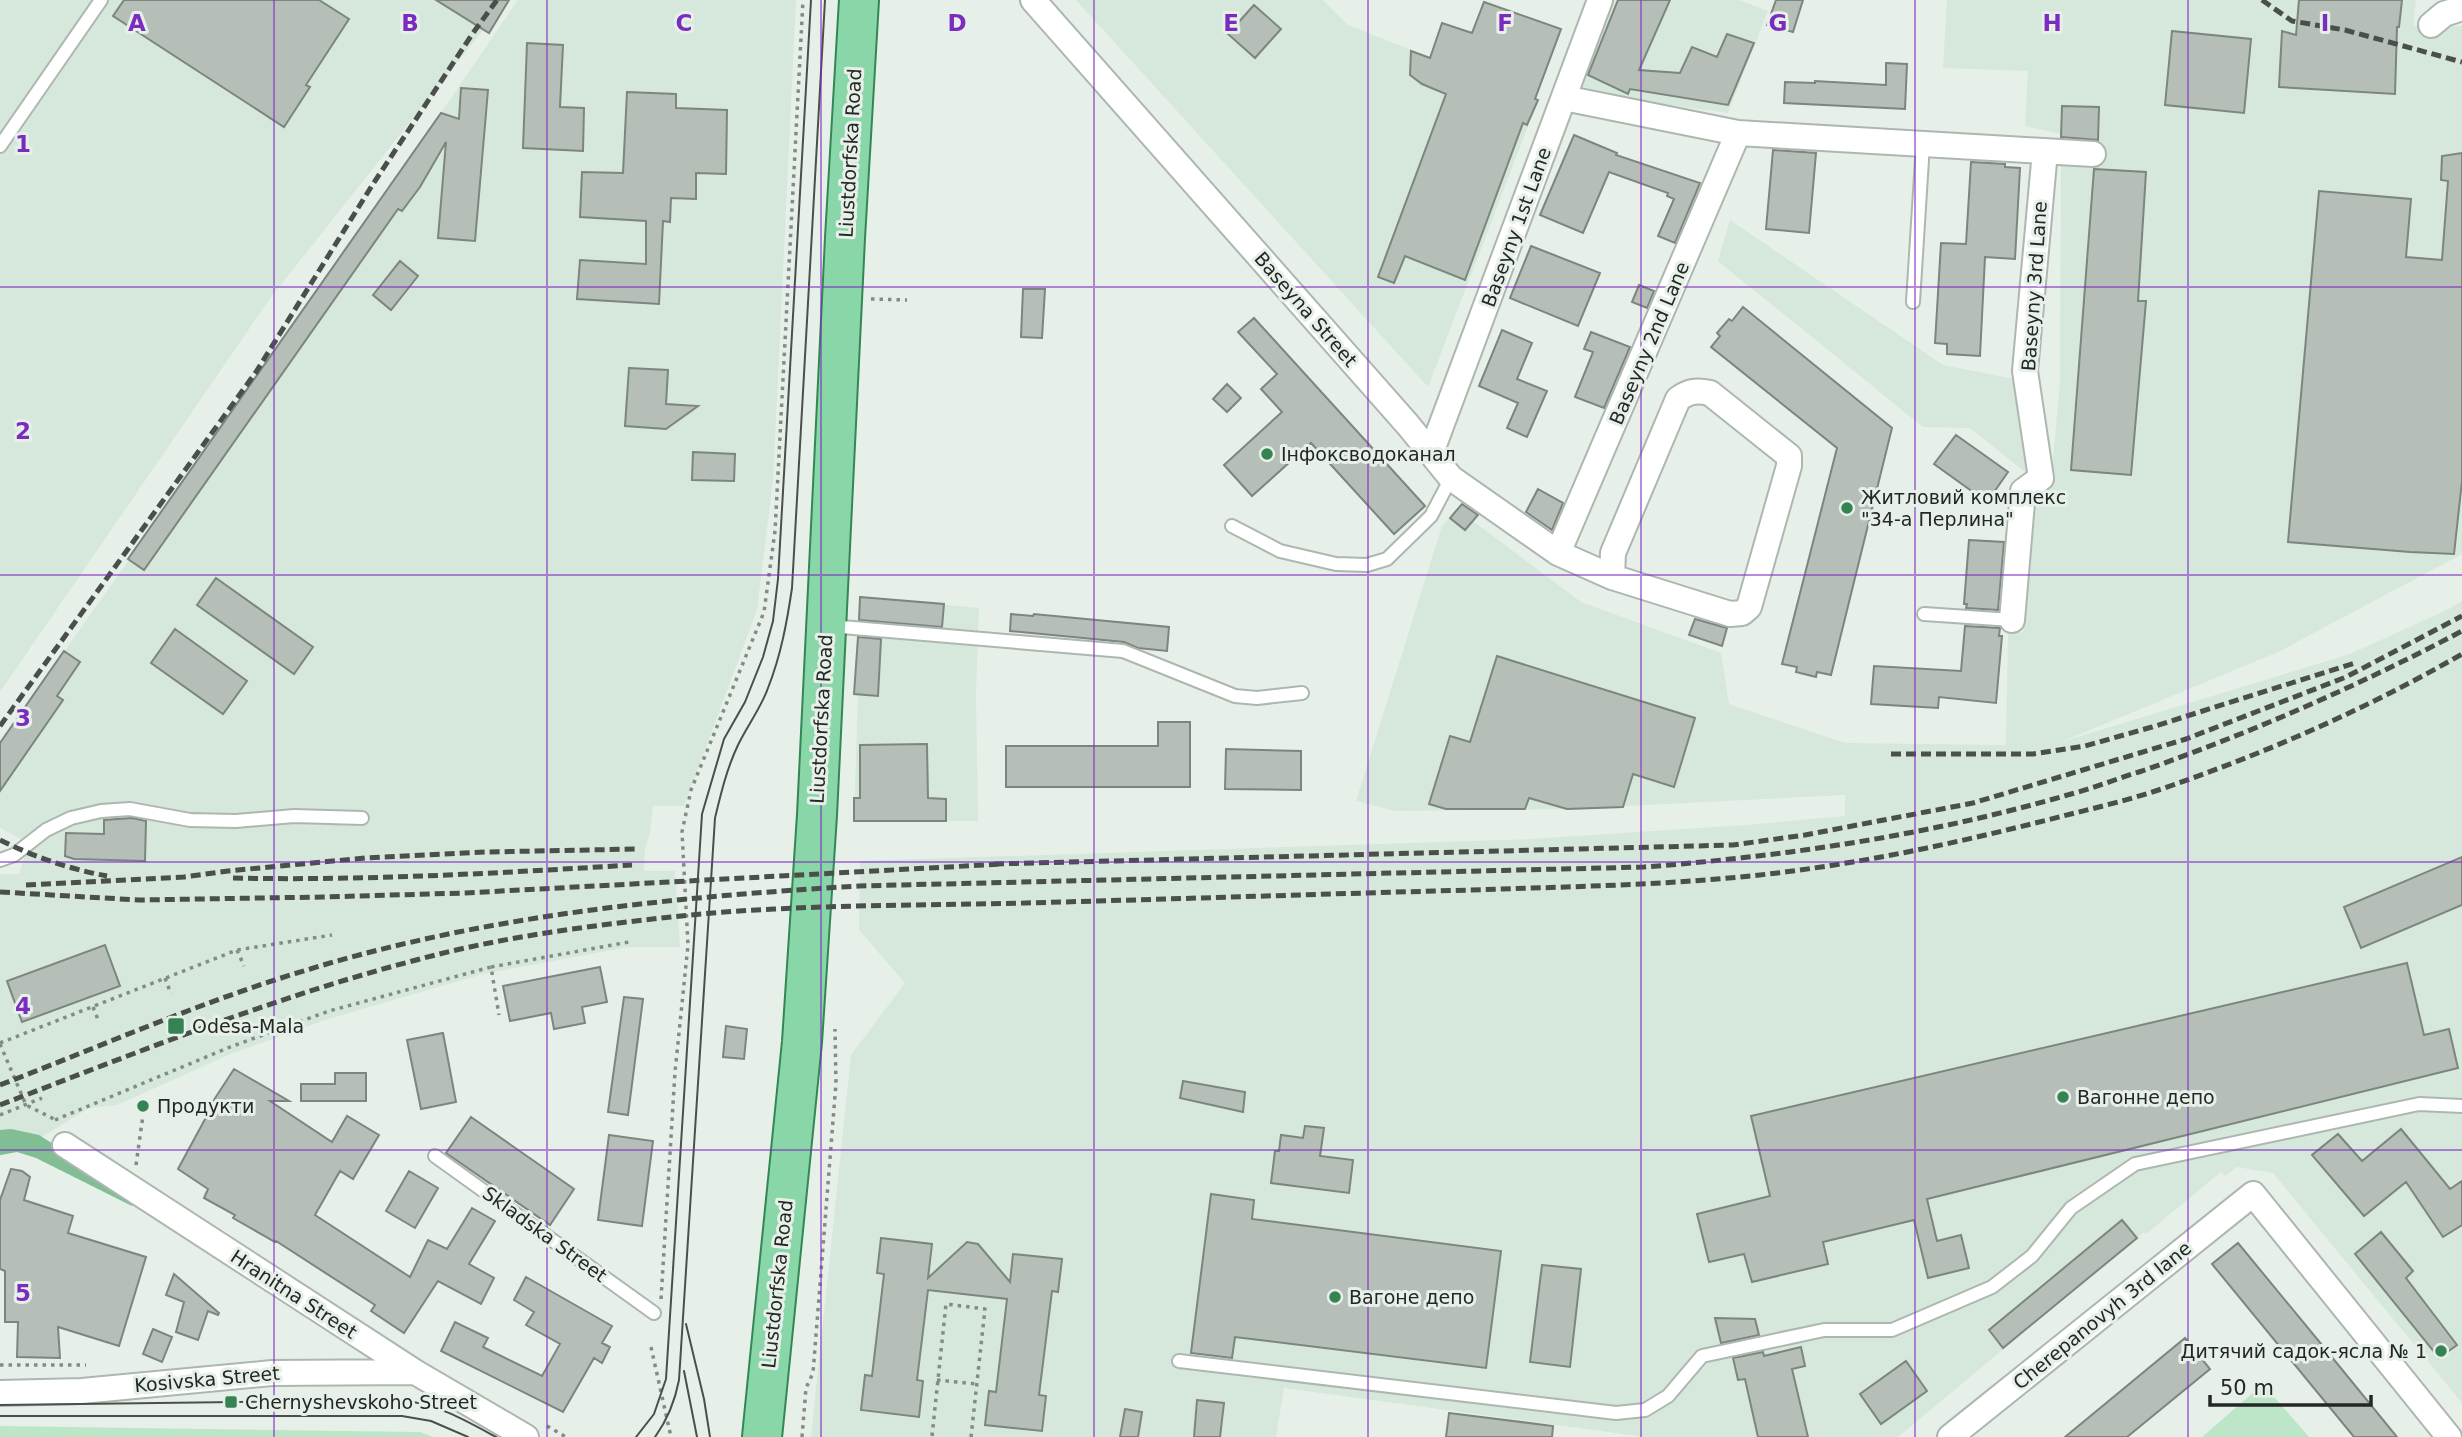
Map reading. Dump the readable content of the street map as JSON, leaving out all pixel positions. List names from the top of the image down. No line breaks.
{"streets":{"main road":["Liustdorfska Road"],"street":["Baseyny 1st Lane","Baseyny 3rd Lane","Baseyna Street","Baseyny 2nd Lane","Hranitna Street","Cherepanovyh 3rd lane","Kosivska Street"],"lane":["Skladska Street"]},"crossings":[["Baseyny 1st Lane","Baseyna Street"],["Baseyna Street","Baseyny 2nd Lane"],["Hranitna Street","Kosivska Street"]],"places":{"other":["Інфоксводоканал","Житловий комплекс \"34-а Перлина\"","Вагонне депо","Продукти","Вагоне депо","Дитячий садок-ясла № 1"],"transit":["Odesa-Mala","Chernyshevskoho Street"]},"scale_bar":"50 m","grid":{"columns":["A","B","C","D","E","F","G","H","I"],"rows":["1","2","3","4","5"]}}
